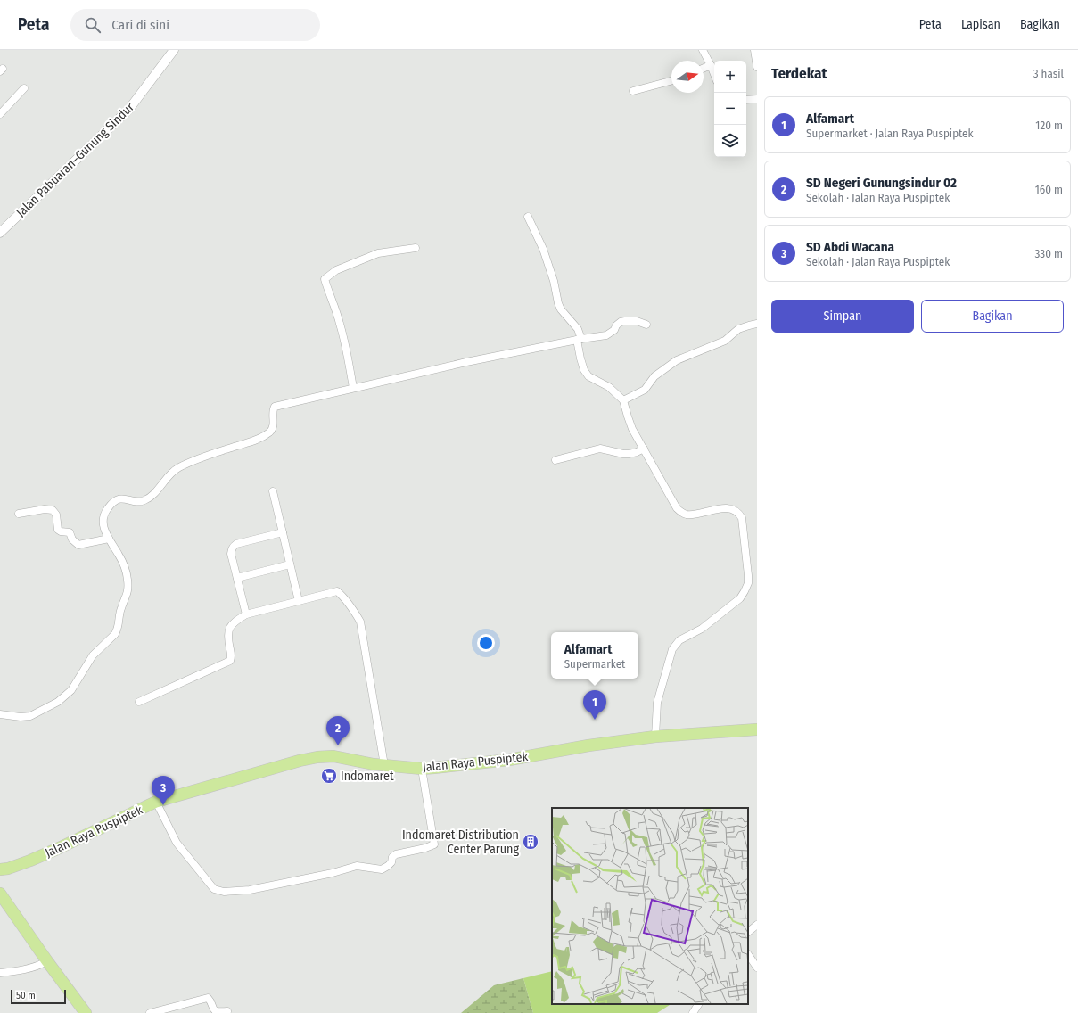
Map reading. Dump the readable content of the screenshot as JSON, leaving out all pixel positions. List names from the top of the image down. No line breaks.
{"streets":{"main road":["Jalan Raya Puspiptek"],"street":["Jalan Pabuaran–Gunung Sindur"]},"places":{"supermarket":["Indomaret"],"building":["Indomaret Distribution Center Parung"]},"scale_bar":"50 m","north":"right","page":{"header":"Peta","search":"Cari di sini","nav":["Peta","Lapisan","Bagikan"],"heading":["Terdekat","3 hasil"],"map_buttons":["+","−"],"list":[{"mark":"1","name":"Alfamart","note":"Supermarket · Jalan Raya Puspiptek","value":"120 m"},{"mark":"2","name":"SD Negeri Gunungsindur 02","note":"Sekolah · Jalan Raya Puspiptek","value":"160 m"},{"mark":"3","name":"SD Abdi Wacana","note":"Sekolah · Jalan Raya Puspiptek","value":"330 m"}],"buttons":["Simpan","Bagikan"],"popup":["Alfamart","Supermarket"],"pins":["1","2","3"],"scale":"50 m"}}
